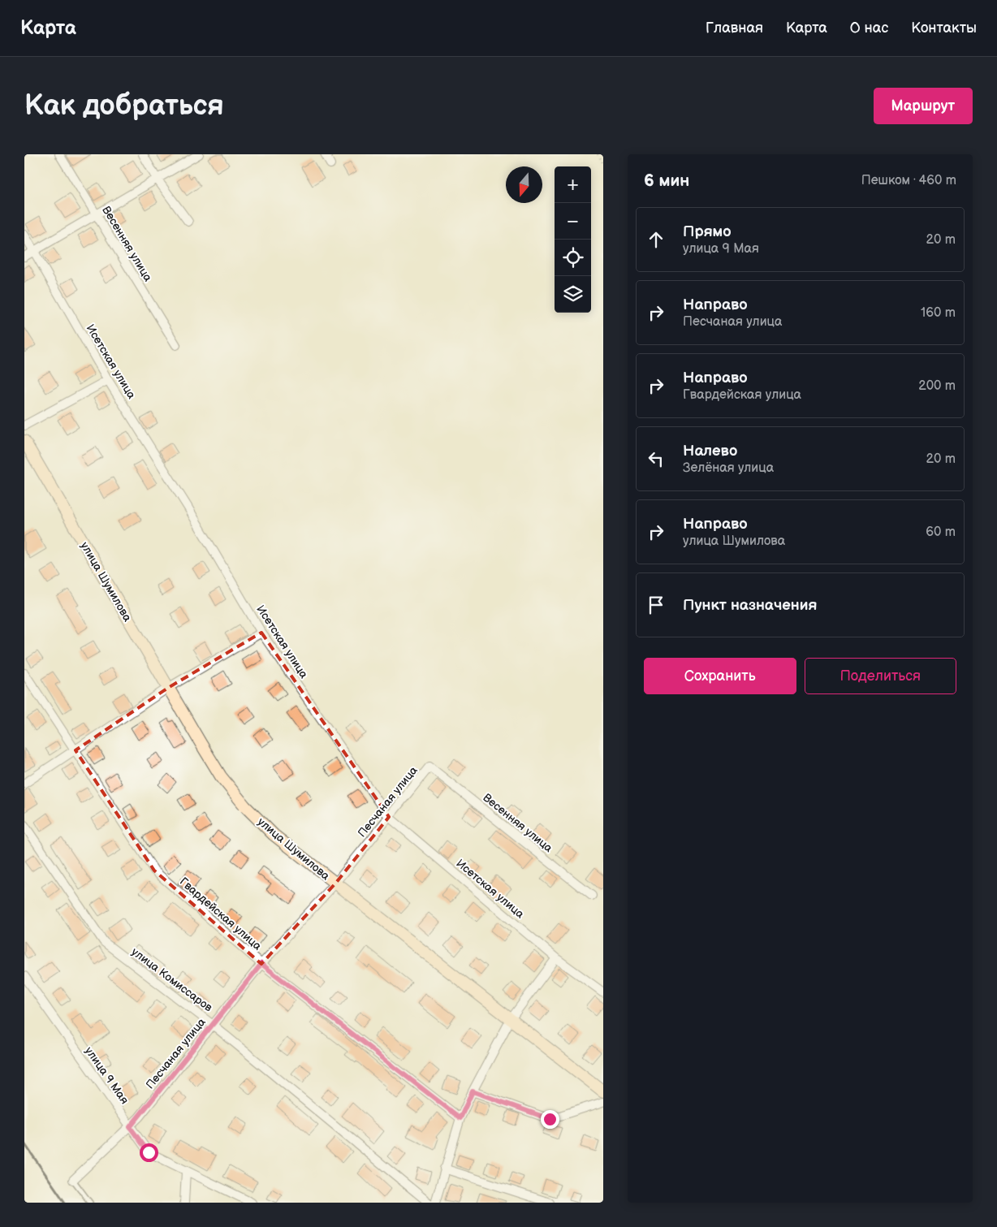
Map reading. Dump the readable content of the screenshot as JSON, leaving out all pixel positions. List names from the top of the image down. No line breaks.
{"streets":{"street":["Весенняя улица","Исетская улица","улица Шумилова","Песчаная улица","Гвардейская улица","улица Комиссаров","улица 9 Мая"]},"crossings":[["Весенняя улица","Песчаная улица"],["Исетская улица","Песчаная улица"],["улица Шумилова","Песчаная улица"],["Песчаная улица","Гвардейская улица"],["Песчаная улица","улица Комиссаров"],["Песчаная улица","улица 9 Мая"]],"north":"bottom","page":{"header":"Карта","nav":["Главная","Карта","О нас","Контакты"],"buttons":["Маршрут",["Сохранить","Поделиться"]],"title":"Как добраться","heading":["6 мин","Пешком · 460 m"],"map_buttons":["+","−"],"list":[["Прямо","улица 9 Мая","20 m"],["Направо","Песчаная улица","160 m"],["Направо","Гвардейская улица","200 m"],["Налево","Зелёная улица","20 m"],["Направо","улица Шумилова","60 m"],"Пункт назначения"]}}
